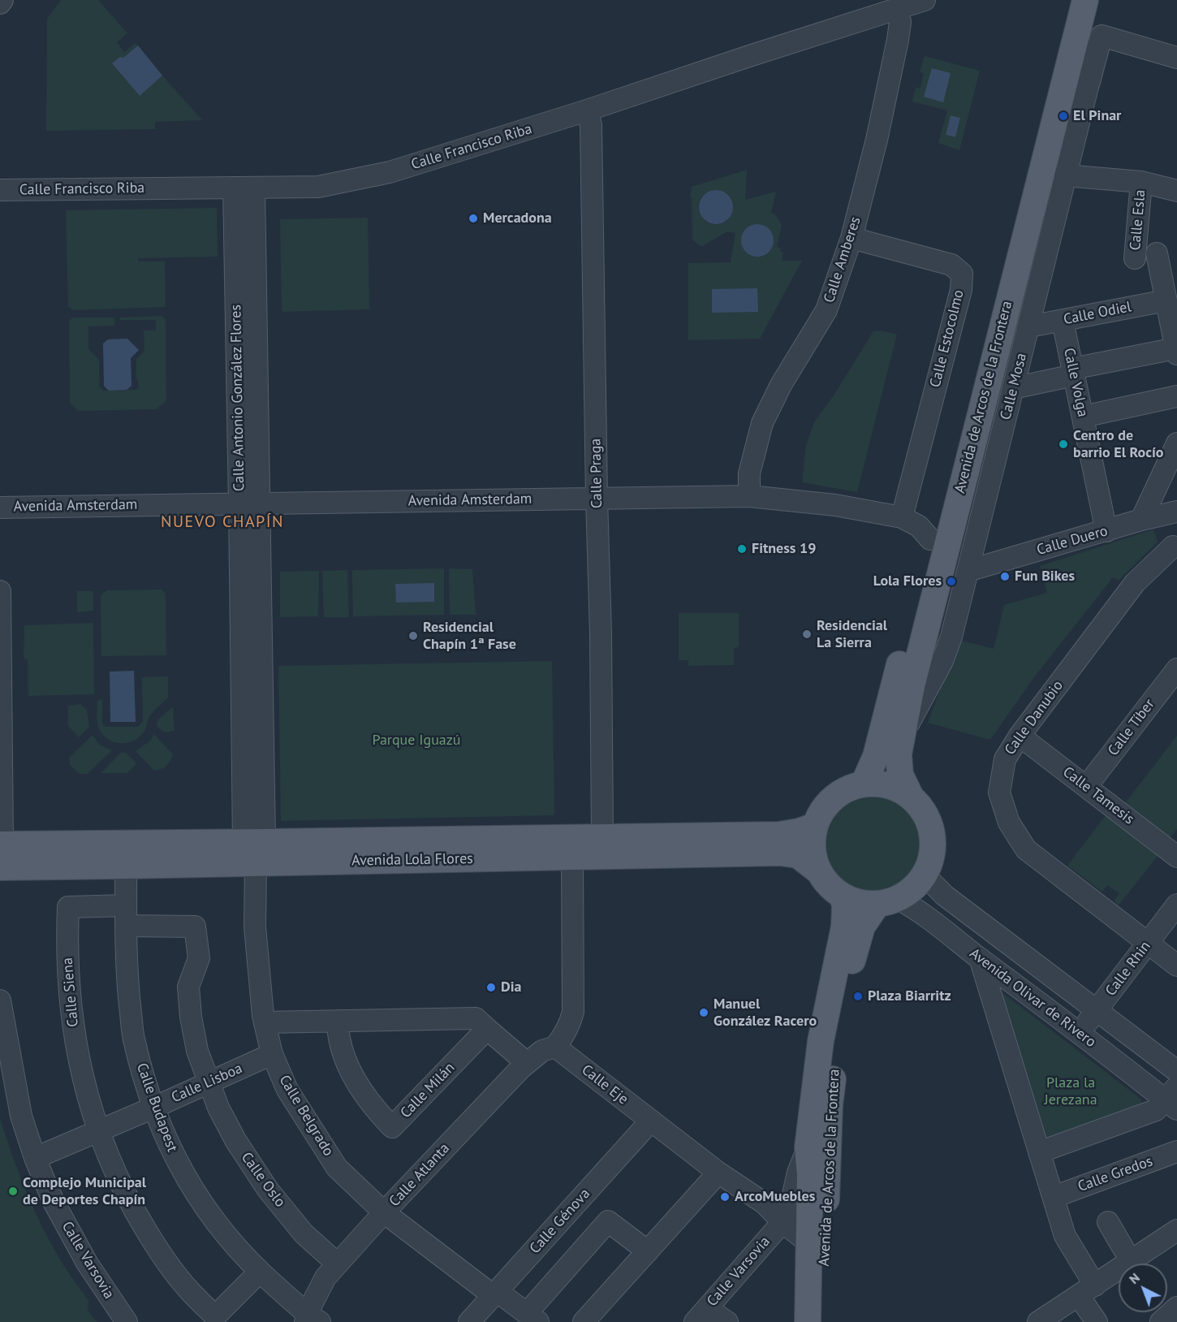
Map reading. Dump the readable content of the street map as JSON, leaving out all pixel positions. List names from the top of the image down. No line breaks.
{"streets":{"main road":["Avenida de Arcos de la Frontera","Avenida Lola Flores"],"street":["Calle Francisco Riba","Calle Esla","Calle Amberes","Calle Odiel","Calle Estocolmo","Calle Volga","Calle Mosa","Calle Antonio González Flores","Calle Praga","Avenida Amsterdam","Calle Duero","Calle Danubio","Calle Tíber","Calle Tamesis","Calle Rhin","Calle Siena","Avenida Olivar de Rivero","Calle Lisboa","Calle Eje","Calle Milán","Calle Budapest","Calle Belgrado","Calle Gredos","Calle Atlanta","Calle Oslo","Calle Génova","Calle Varsovia"]},"crossings":[["Calle Francisco Riba","Calle Amberes"],["Calle Francisco Riba","Calle Antonio González Flores"],["Calle Francisco Riba","Calle Praga"],["Calle Esla","Calle Mosa"],["Calle Amberes","Calle Estocolmo"],["Calle Amberes","Avenida Amsterdam"],["Calle Odiel","Calle Volga"],["Calle Odiel","Calle Mosa"],["Calle Estocolmo","Avenida Amsterdam"],["Calle Volga","Calle Duero"],["Calle Mosa","Avenida de Arcos de la Frontera"],["Calle Mosa","Calle Duero"],["Avenida de Arcos de la Frontera","Avenida Amsterdam"],["Avenida de Arcos de la Frontera","Avenida Lola Flores"],["Avenida de Arcos de la Frontera","Avenida Olivar de Rivero"],["Avenida de Arcos de la Frontera","Calle Eje"],["Avenida de Arcos de la Frontera","Calle Varsovia"],["Calle Antonio González Flores","Avenida Amsterdam"],["Calle Antonio González Flores","Avenida Lola Flores"],["Calle Antonio González Flores","Calle Belgrado"],["Calle Praga","Avenida Amsterdam"],["Calle Praga","Avenida Lola Flores"],["Calle Danubio","Calle Tamesis"],["Calle Danubio","Calle Rhin"],["Calle Tíber","Calle Tamesis"],["Avenida Lola Flores","Avenida Olivar de Rivero"],["Avenida Lola Flores","Calle Budapest"],["Avenida Lola Flores","Calle Belgrado"],["Calle Rhin","Avenida Olivar de Rivero"],["Calle Siena","Calle Lisboa"],["Calle Siena","Calle Budapest"],["Calle Siena","Calle Oslo"],["Calle Lisboa","Calle Budapest"],["Calle Lisboa","Calle Belgrado"],["Calle Lisboa","Calle Oslo"],["Calle Lisboa","Calle Varsovia"],["Calle Eje","Calle Atlanta"],["Calle Eje","Calle Génova"],["Calle Eje","Calle Varsovia"],["Calle Budapest","Calle Atlanta"],["Calle Budapest","Calle Oslo"],["Calle Belgrado","Calle Atlanta"],["Calle Belgrado","Calle Génova"],["Calle Atlanta","Calle Oslo"]],"districts":["NUEVO CHAPÍN"],"parks":["Parque Iguazú","Plaza la Jerezana"],"places":["El Pinar","Mercadona","Centro de barrio El Rocío","Fitness 19","Fun Bikes","Lola Flores","Residencial La Sierra","Residencial Chapín 1ª Fase","Dia","Plaza Biarritz","Manuel González Racero","Complejo Municipal de Deportes Chapín","ArcoMuebles"],"north":"top left"}
